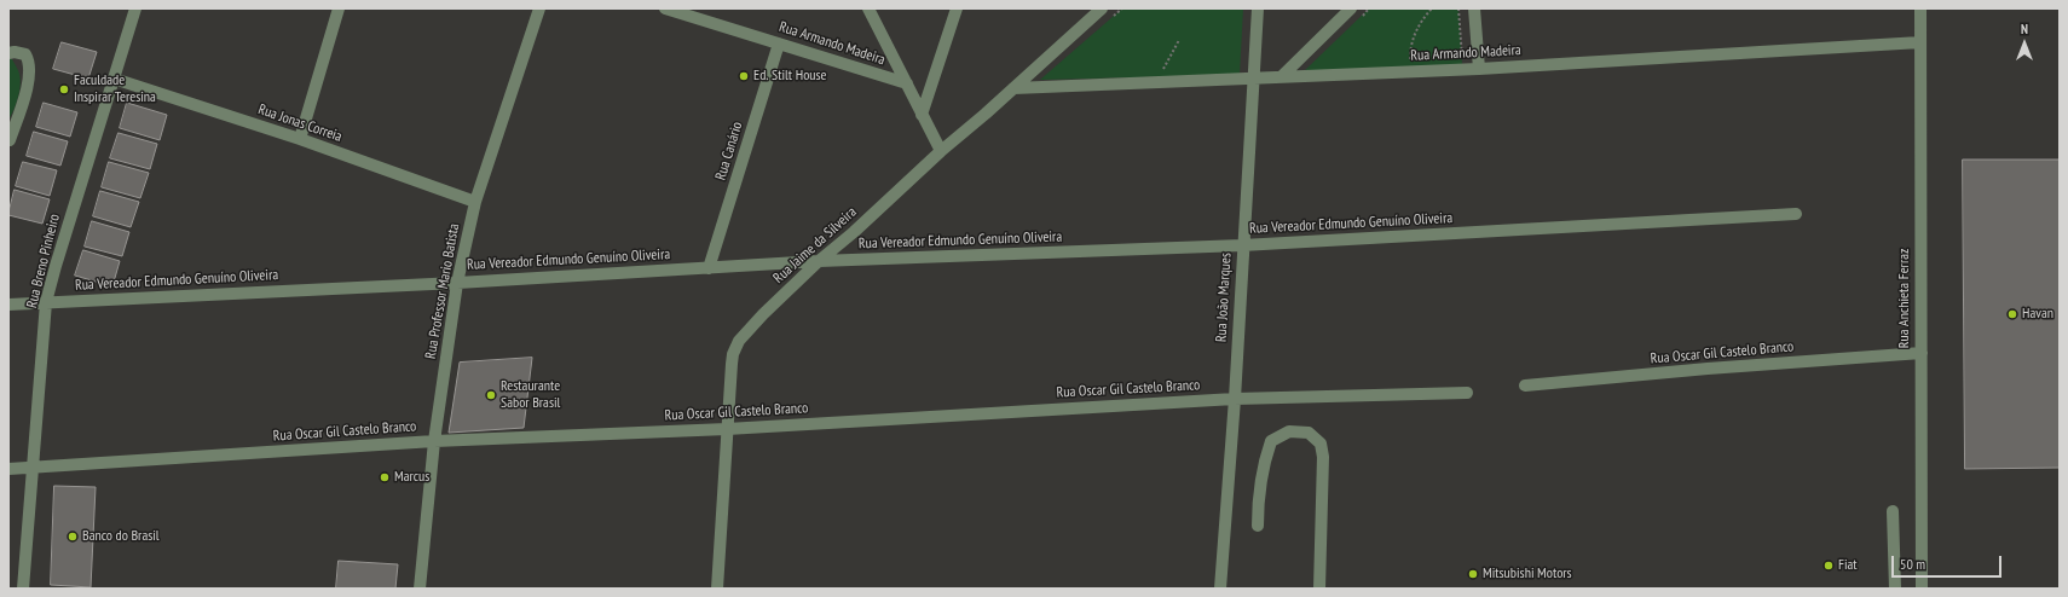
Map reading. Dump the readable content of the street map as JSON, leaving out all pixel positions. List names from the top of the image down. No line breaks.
{"streets":{"street":["Rua Armando Madeira","Rua Jonas Correia","Rua Canário","Rua Vereador Edmundo Genuíno Oliveira","Rua Jaime da Silveira","Rua Breno Pinheiro","Rua Professor Mario Batista","Rua João Marques","Rua Anchieta Ferraz","Rua Oscar Gil Castelo Branco"]},"crossings":[["Rua Armando Madeira","Rua Canário"],["Rua Armando Madeira","Rua Jaime da Silveira"],["Rua Armando Madeira","Rua João Marques"],["Rua Armando Madeira","Rua Anchieta Ferraz"],["Rua Jonas Correia","Rua Breno Pinheiro"],["Rua Jonas Correia","Rua Professor Mario Batista"],["Rua Canário","Rua Vereador Edmundo Genuíno Oliveira"],["Rua Vereador Edmundo Genuíno Oliveira","Rua Jaime da Silveira"],["Rua Vereador Edmundo Genuíno Oliveira","Rua Breno Pinheiro"],["Rua Vereador Edmundo Genuíno Oliveira","Rua Professor Mario Batista"],["Rua Vereador Edmundo Genuíno Oliveira","Rua João Marques"],["Rua Jaime da Silveira","Rua Oscar Gil Castelo Branco"],["Rua Breno Pinheiro","Rua Oscar Gil Castelo Branco"],["Rua Professor Mario Batista","Rua Oscar Gil Castelo Branco"],["Rua João Marques","Rua Oscar Gil Castelo Branco"],["Rua Anchieta Ferraz","Rua Oscar Gil Castelo Branco"]],"places":["Ed. Stilt House","Faculdade Inspirar Teresina","Havan","Restaurante Sabor Brasil","Marcus","Banco do Brasil","Fiat","Mitsubishi Motors"],"scale_bar":"50 m","north":"top"}
